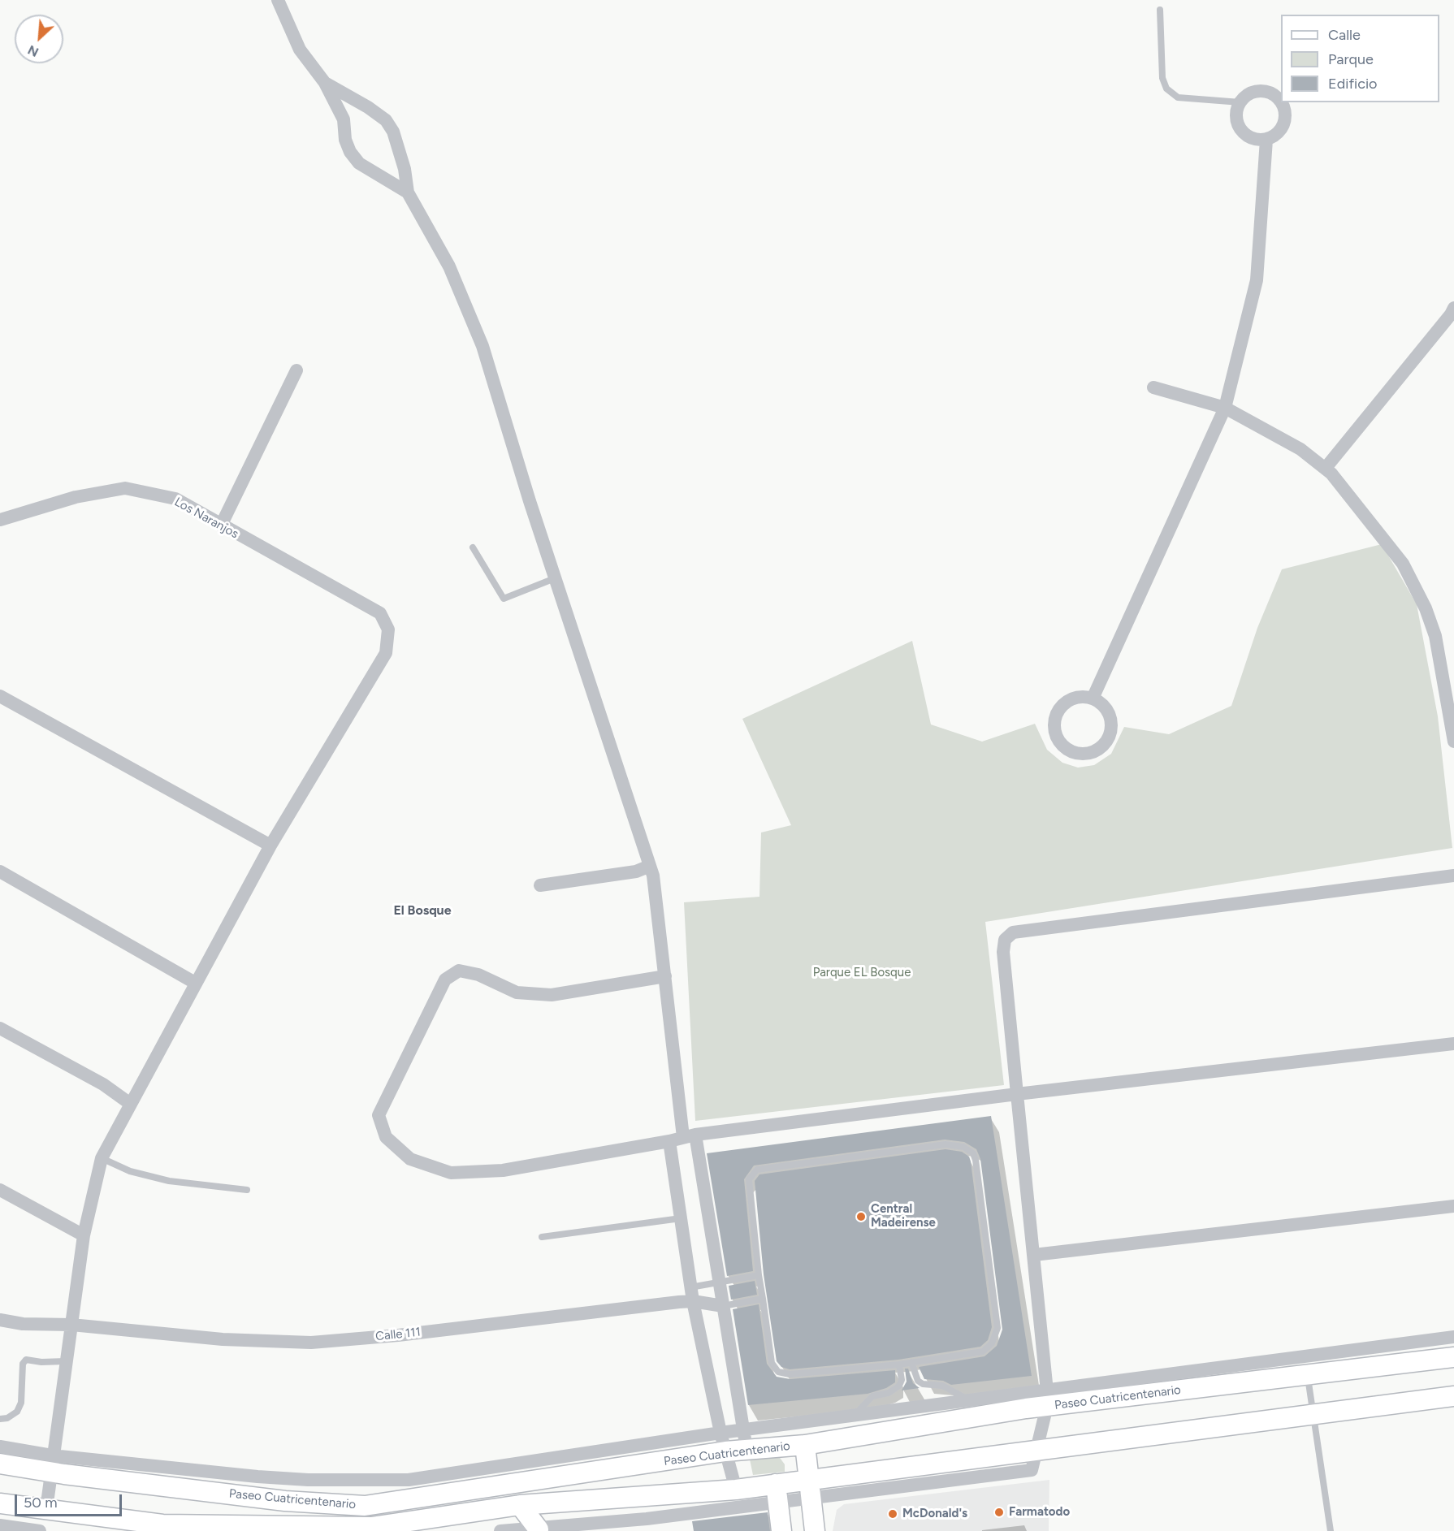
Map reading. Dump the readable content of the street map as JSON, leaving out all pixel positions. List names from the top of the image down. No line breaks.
{"streets":{"street":["Los Naranjos","Calle 111","Paseo Cuatricentenario"]},"districts":["El Bosque"],"parks":["Parque EL Bosque"],"places":["Central Madeirense","Farmatodo","McDonald's"],"legend":["Calle","Parque","Edificio"],"scale_bar":"50 m","north":"bottom left"}
